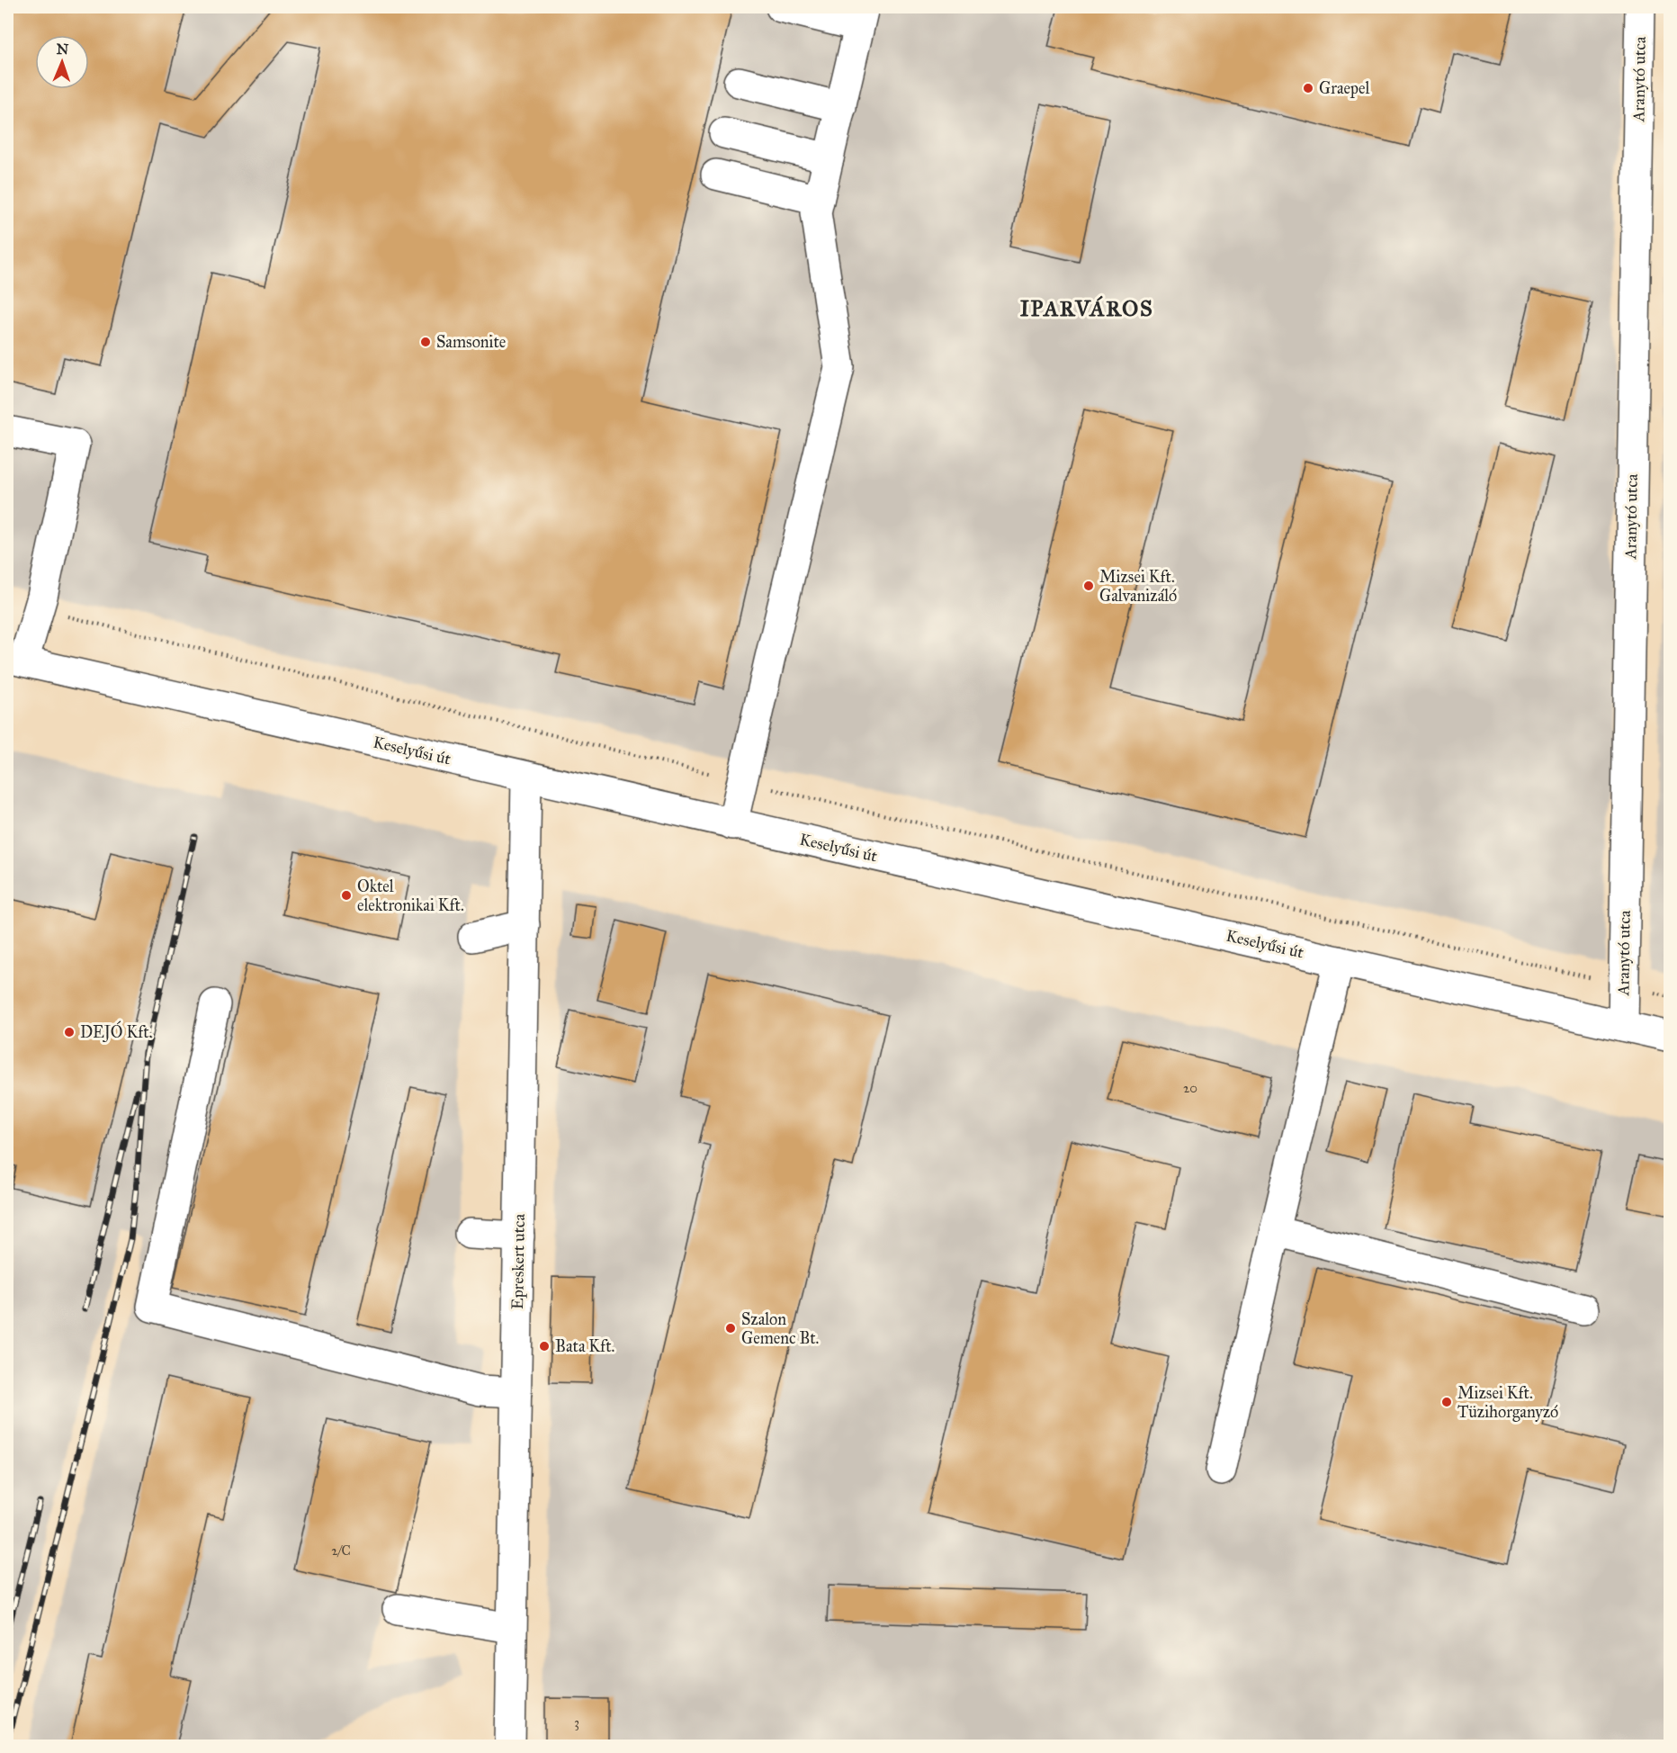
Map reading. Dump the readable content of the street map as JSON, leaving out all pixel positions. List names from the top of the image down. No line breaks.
{"streets":{"street":["Aranytó utca","Keselyűsi út","Epreskert utca"]},"crossings":[["Aranytó utca","Keselyűsi út"],["Keselyűsi út","Epreskert utca"]],"districts":["IPARVÁROS"],"places":["Graepel","Samsonite","Mizsei Kft. Galvanizáló","Oktel elektronikai Kft.","DEJÓ Kft.","Szalon Gemenc Bt.","Bata Kft.","Mizsei Kft. Tüzihorganyzó"],"house_numbers":["20","2/C","3"],"north":"top"}
